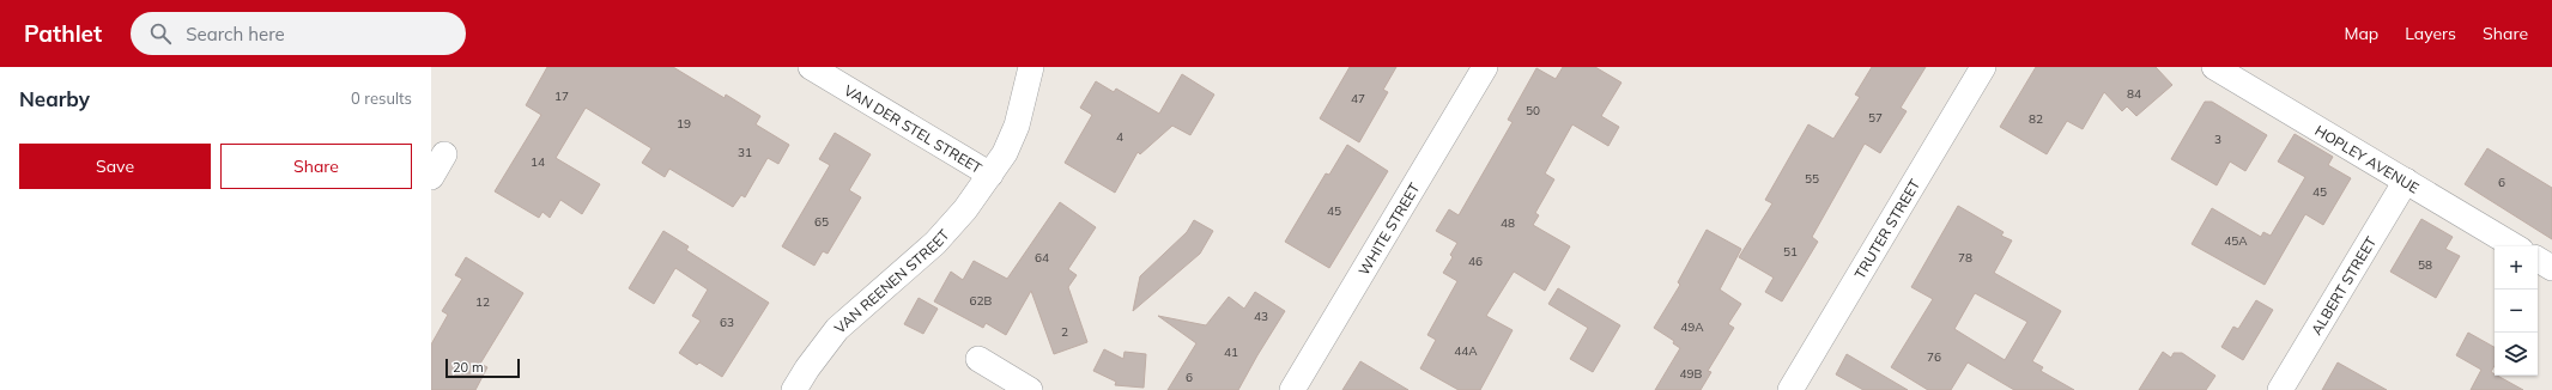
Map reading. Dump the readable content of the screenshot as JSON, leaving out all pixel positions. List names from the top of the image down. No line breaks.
{"streets":{"street":["VAN DER STEL STREET","HOPLEY AVENUE","WHITE STREET","TRUTER STREET","VAN REENEN STREET","ALBERT STREET"]},"crossings":[["VAN DER STEL STREET","VAN REENEN STREET"],["HOPLEY AVENUE","ALBERT STREET"]],"house_numbers":["84","17","47","50","57","82","19","4","3","31","14","55","6","45","45","65","48","45A","51","64","78","46","58","62B","12","43","63","49A","2","44A","41","76","49B","6"],"scale_bar":"20 m","page":{"header":"Pathlet","search":"Search here","nav":["Map","Layers","Share"],"heading":["Nearby","0 results"],"buttons":["Save","Share"],"map_buttons":["+","−"],"scale":"20 m"}}
